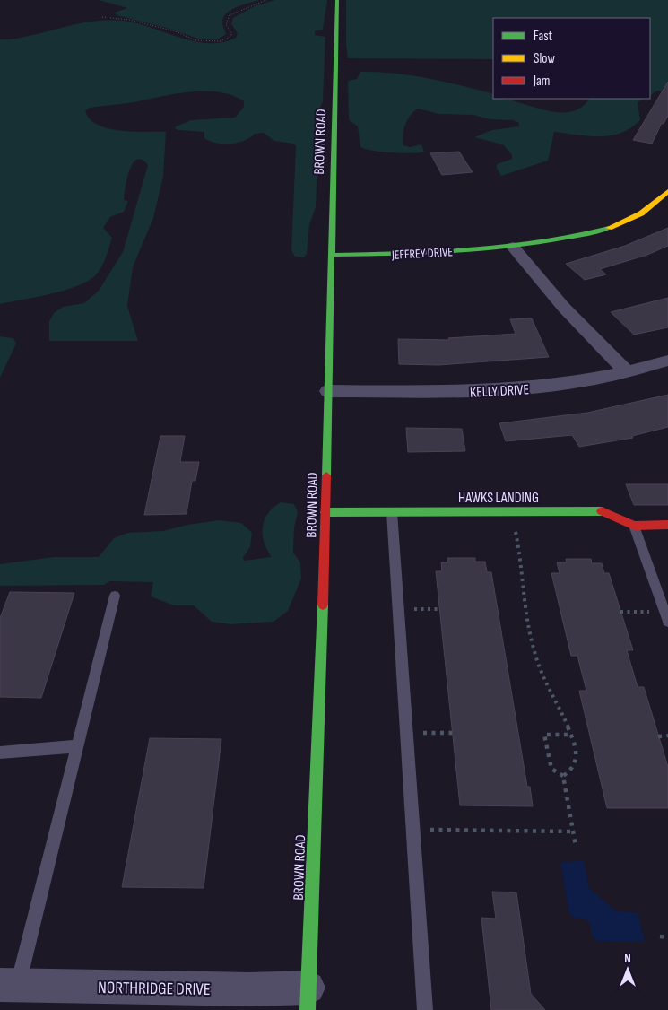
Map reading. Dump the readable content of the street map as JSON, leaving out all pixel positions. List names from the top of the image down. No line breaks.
{"streets":{"street":["BROWN ROAD","JEFFREY DRIVE","KELLY DRIVE","HAWKS LANDING","NORTHRIDGE DRIVE"]},"crossings":[["BROWN ROAD","JEFFREY DRIVE"],["BROWN ROAD","KELLY DRIVE"],["BROWN ROAD","HAWKS LANDING"],["BROWN ROAD","NORTHRIDGE DRIVE"]],"legend":["Fast","Slow","Jam"],"north":"top"}
